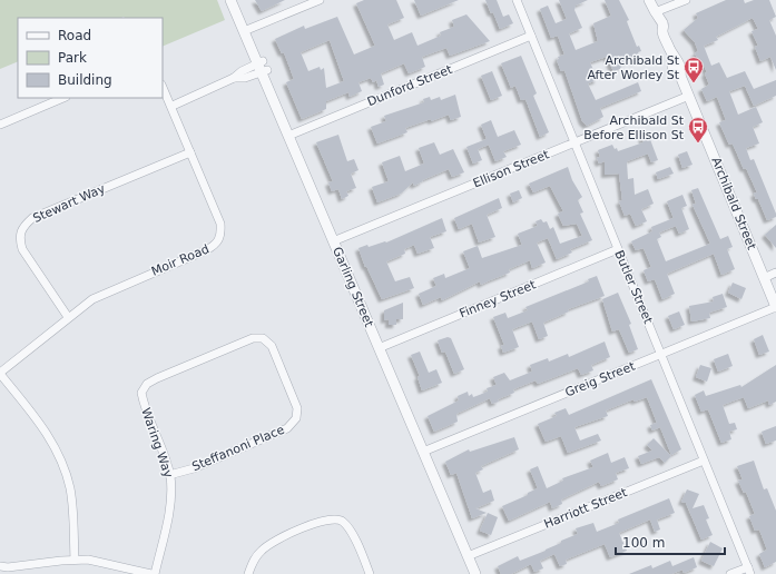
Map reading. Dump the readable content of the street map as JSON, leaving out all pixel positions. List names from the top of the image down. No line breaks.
{"streets":{"street":["Dunford Street","Ellison Street","Stewart Way","Archibald Street","Moir Road","Garling Street","Butler Street","Finney Street","Greig Street","Waring Way","Steffanoni Place","Harriott Street"]},"crossings":[["Dunford Street","Garling Street"],["Dunford Street","Butler Street"],["Ellison Street","Archibald Street"],["Ellison Street","Garling Street"],["Ellison Street","Butler Street"],["Stewart Way","Moir Road"],["Archibald Street","Greig Street"],["Garling Street","Finney Street"],["Garling Street","Greig Street"],["Garling Street","Harriott Street"],["Butler Street","Finney Street"],["Butler Street","Greig Street"],["Butler Street","Harriott Street"],["Waring Way","Steffanoni Place"]],"places":{"bus stop":["Archibald St After Worley St","Archibald St Before Ellison St"]},"legend":["Road","Park","Building"],"scale_bar":"100 m"}
